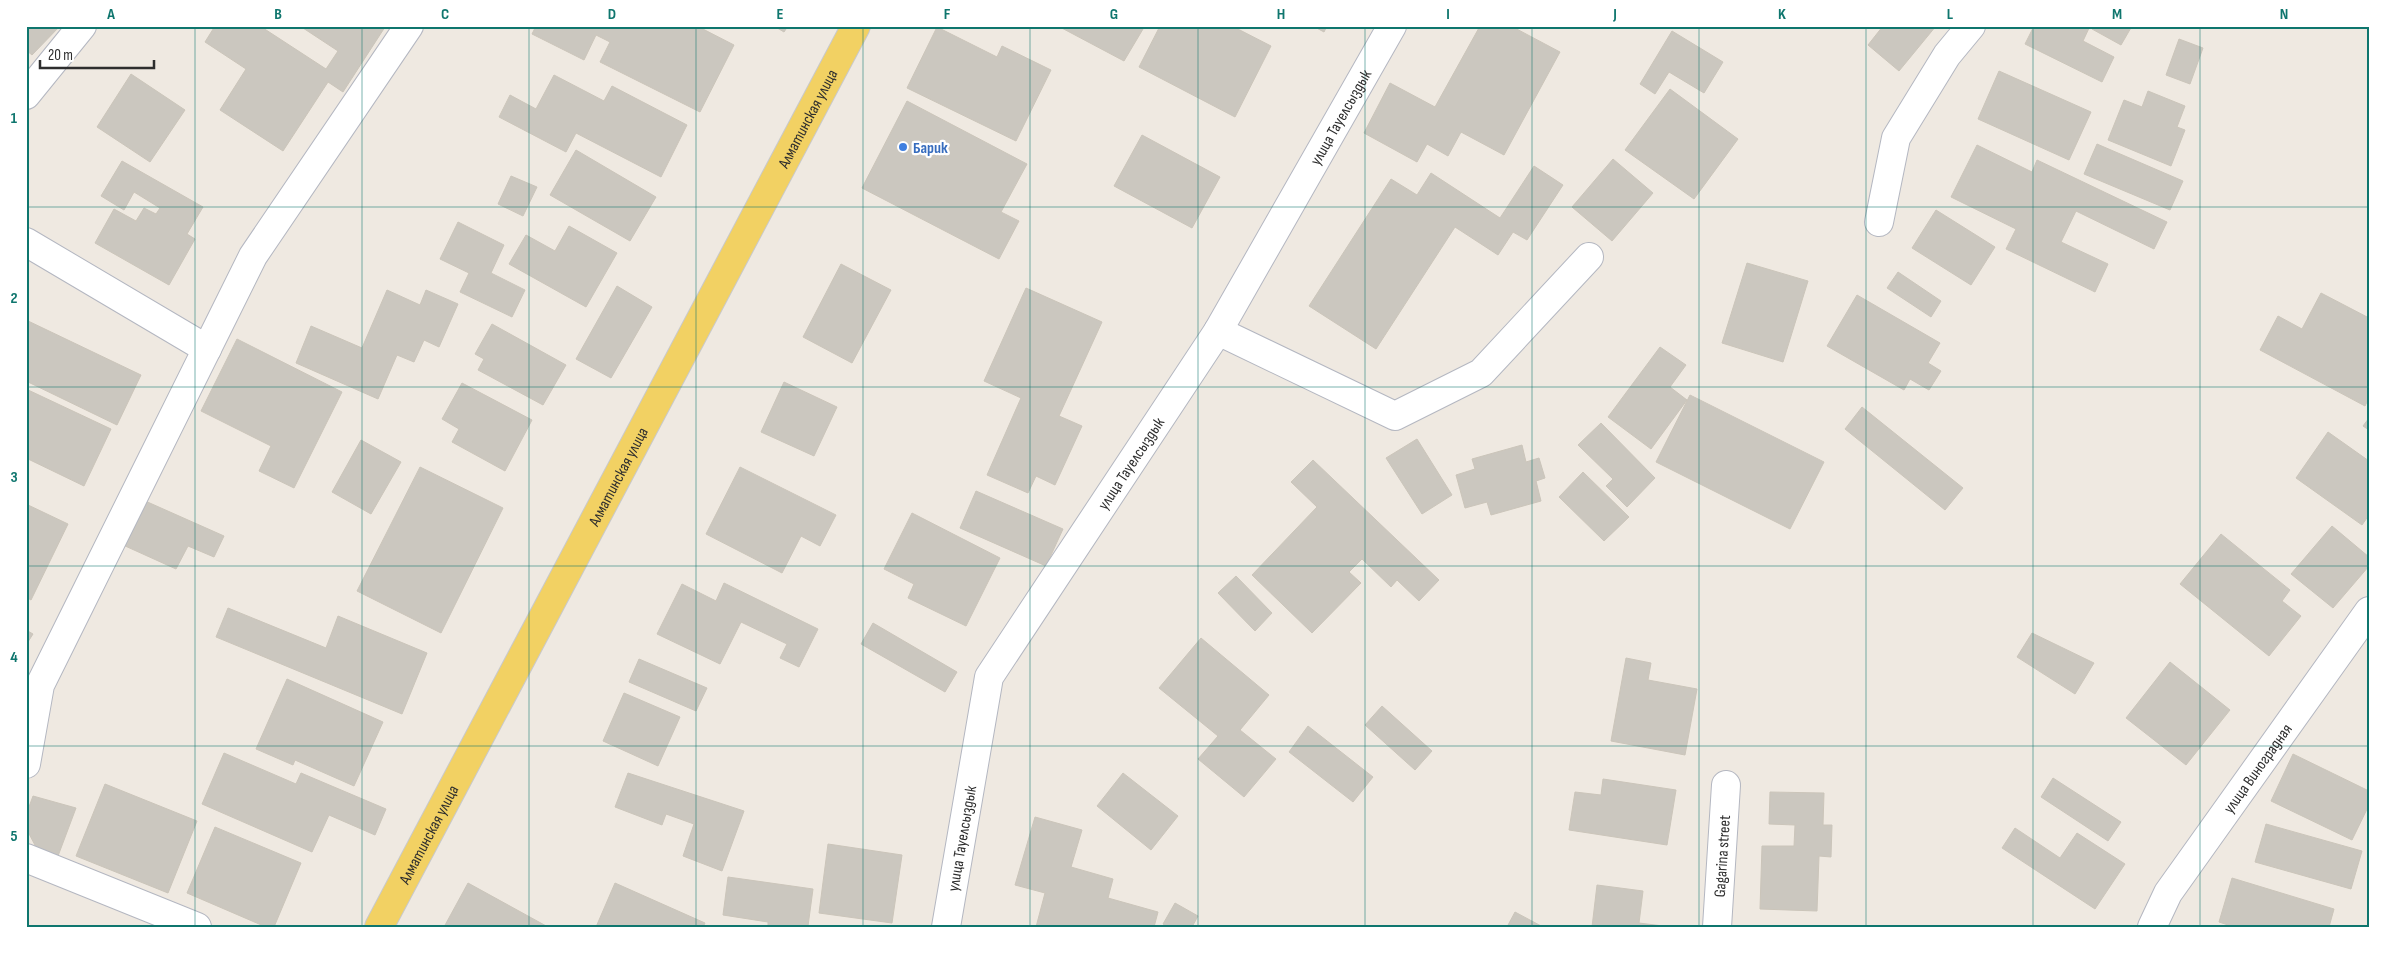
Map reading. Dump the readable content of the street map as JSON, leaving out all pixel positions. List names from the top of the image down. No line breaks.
{"streets":{"main road":["Алматинская улица"],"street":["улица Тауелсыздык","улица Виноградная","Gagarina street"]},"places":["Барик"],"scale_bar":"20 m","grid":{"columns":["A","B","C","D","E","F","G","H","I","J","K","L","M","N"],"rows":["1","2","3","4","5"]}}
